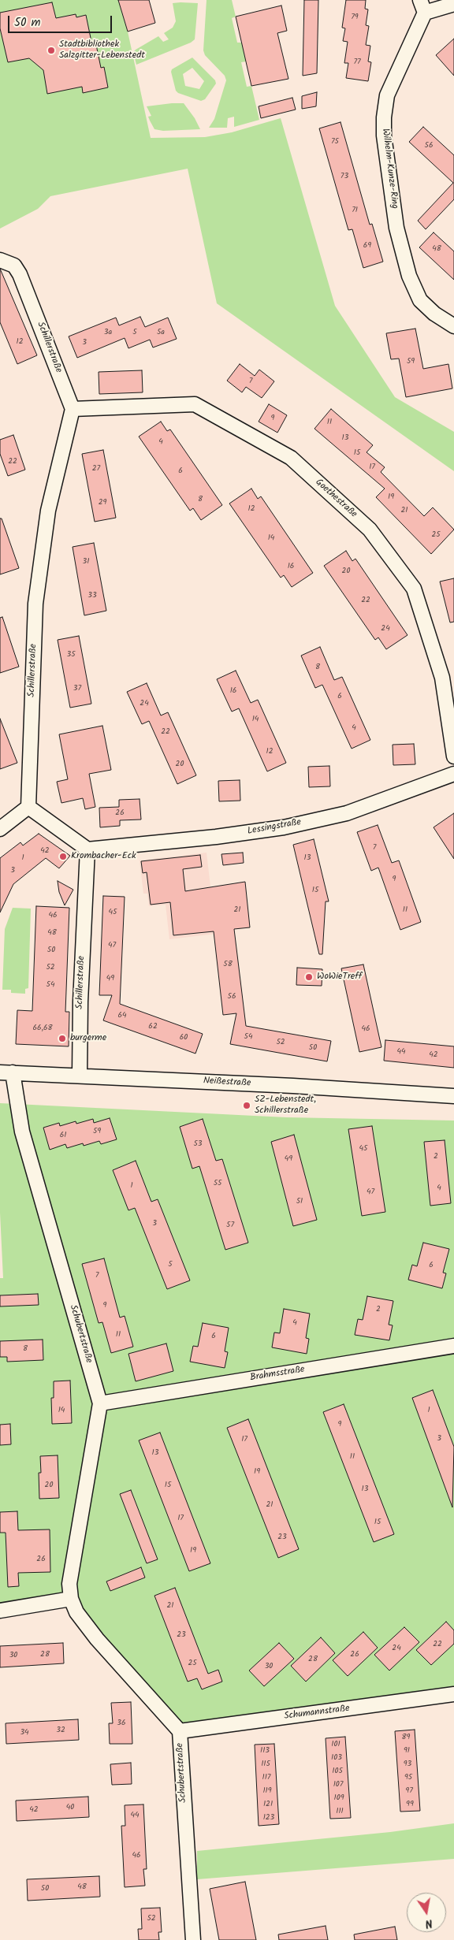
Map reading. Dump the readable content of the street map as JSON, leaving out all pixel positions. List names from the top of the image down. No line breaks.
{"streets":{"street":["Wilhelm-Kunze-Ring","Schillerstraße","Goethestraße","Lessingstraße","Neißestraße","Schubertstraße","Brahmsstraße","Schumannstraße"]},"crossings":[["Schillerstraße","Goethestraße"],["Schillerstraße","Lessingstraße"],["Schillerstraße","Neißestraße"],["Neißestraße","Schubertstraße"],["Schubertstraße","Brahmsstraße"],["Schubertstraße","Schumannstraße"]],"places":["Stadtbibliothek Salzgitter-Lebenstedt","Krombacher-Eck","WoWieTreff","burgerme","SZ-Lebenstedt, Schillerstraße"],"house_numbers":["79","77","75","56","73","71","69","48","3a","5","5a","12","3","59","7","9","11","13","4","15","22","17","27","6","19","8","29","12","21","25","14","31","16","20","33","22","24","35","8","37","16","6","24","14","4","22","12","20","26","7","42","1","13","3","9","15","21","11","45","46","48","47","50","58","52","49","54","56","64","62","66,68","46","54","60","52","50","44","42","59","61","53","45","2","49","55","1","4","47","51","3","57","5","6","7","9","2","4","11","6","8","14","1","9","3","17","13","11","19","20","15","13","21","17","15","23","19","26","21","23","22","24","28","26","30","28","25","30","36","32","34","89","101","113","91","103","115","93","105","117","95","107","119","97","109","121","99","40","42","111","44","123","46","48","50","52"],"scale_bar":"50 m","north":"bottom"}
